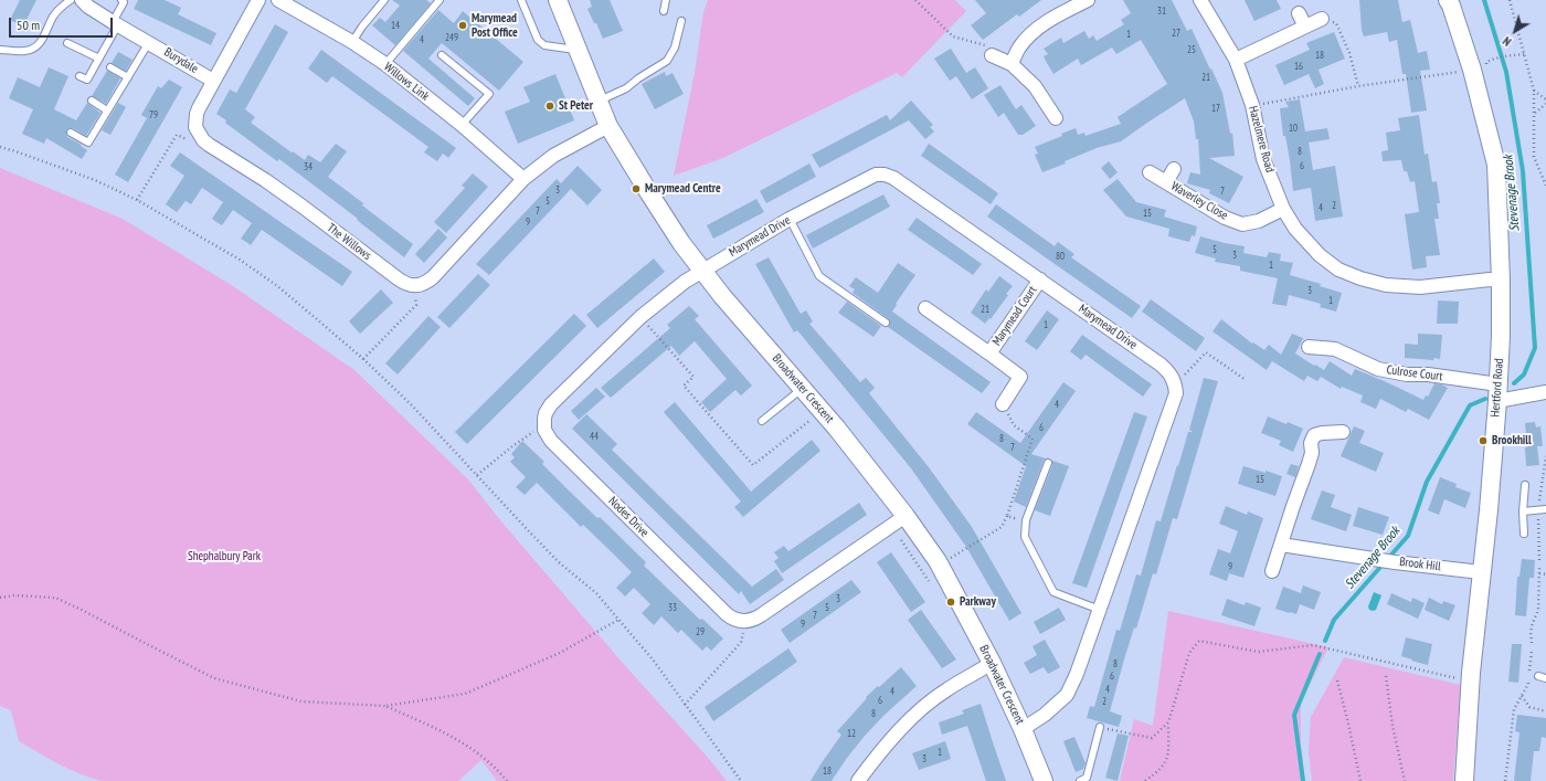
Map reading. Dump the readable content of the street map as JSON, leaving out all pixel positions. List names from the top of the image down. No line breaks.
{"streets":{"street":["Burydale","Willows Link","Hazelmere Road","Waverley Close","Marymead Drive","The Willows","Marymead Court","Culrose Court","Hertford Road","Broadwater Crescent","Nodes Drive","Brook Hill"]},"crossings":[["Hazelmere Road","Waverley Close"],["Hazelmere Road","Hertford Road"],["Marymead Drive","Marymead Court"],["Marymead Drive","Broadwater Crescent"],["Culrose Court","Hertford Road"],["Hertford Road","Brook Hill"]],"water":["Stevenage Brook"],"parks":["Shephalbury Park"],"places":["Marymead Post Office","St Peter","Marymead Centre","Brookhill","Parkway"],"house_numbers":["31","14","27","1","249","4","25","18","16","21","17","79","10","8","6","34","3","7","5","2","4","7","15","9","5","3","80","1","3","1","21","1","4","6","44","8","7","15","9","3","33","5","7","9","29","8","6","4","4","6","2","8","12","1","3","18"],"scale_bar":"50 m","north":"bottom left"}
